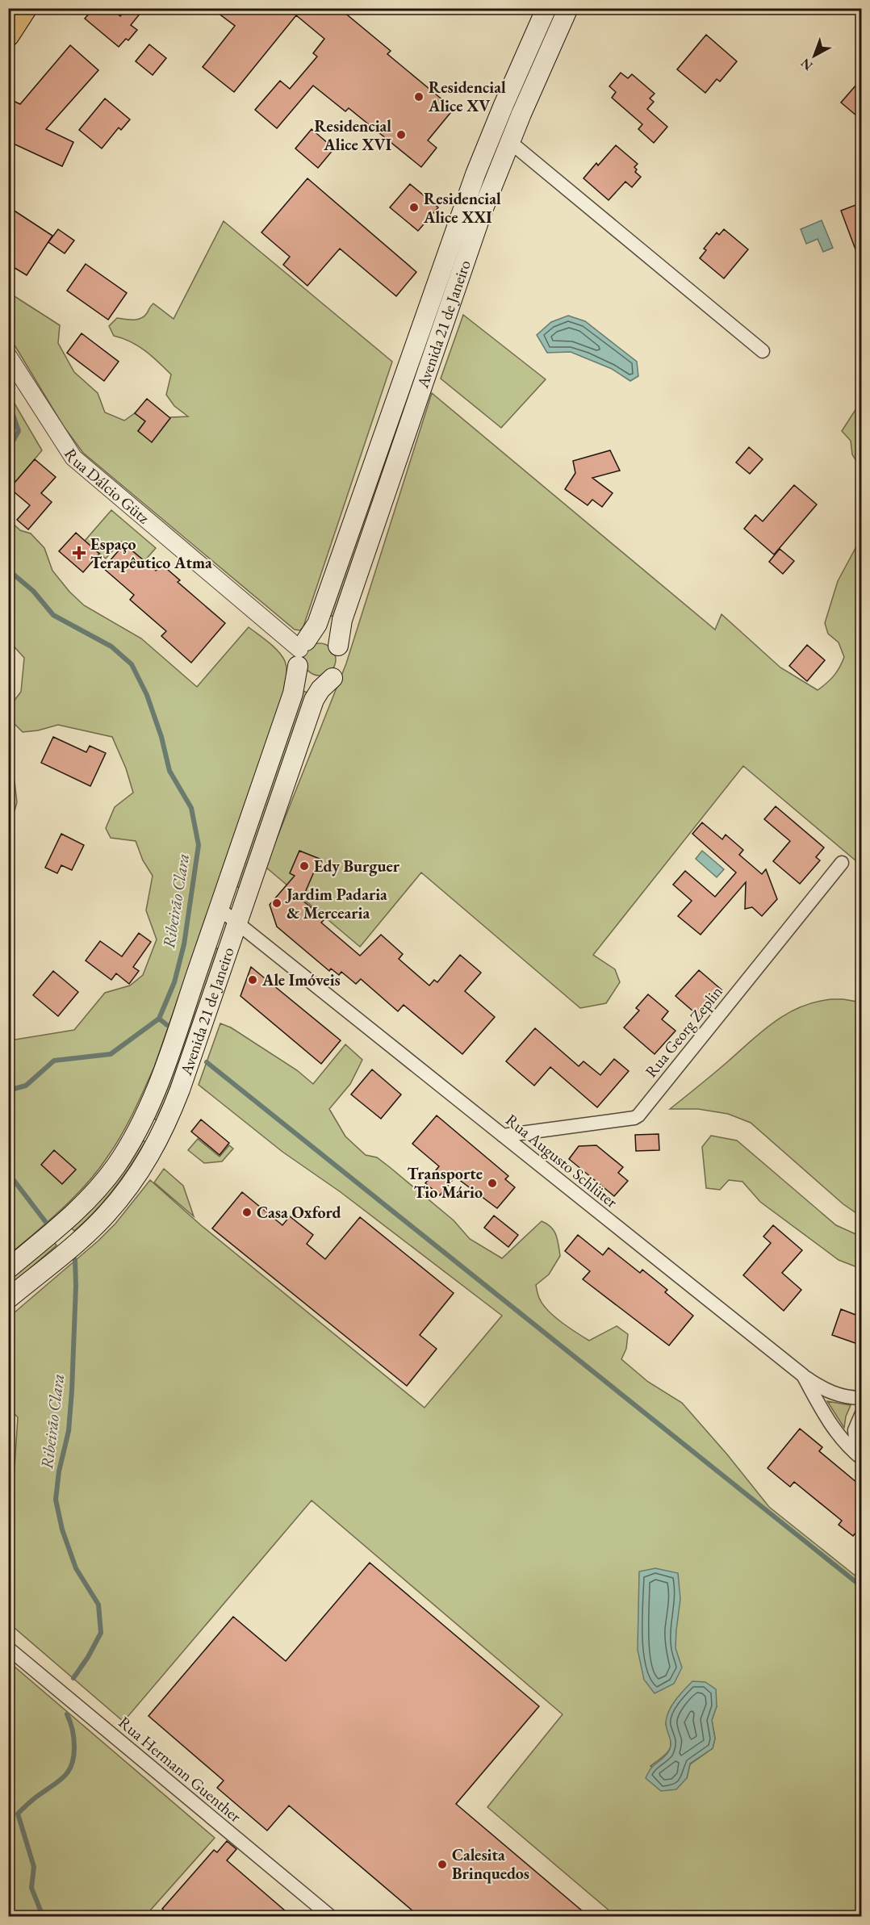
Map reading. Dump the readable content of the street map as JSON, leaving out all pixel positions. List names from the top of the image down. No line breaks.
{"streets":{"main road":["Avenida 21 de Janeiro"],"street":["Rua Dálcio Gütz","Rua Georg Zeplin","Rua Augusto Schlüter","Rua Hermann Guenther"]},"crossings":[["Avenida 21 de Janeiro","Rua Dálcio Gütz"],["Avenida 21 de Janeiro","Rua Augusto Schlüter"],["Rua Georg Zeplin","Rua Augusto Schlüter"]],"water":["Ribeirão Clara"],"places":{"other":["Residencial Alice XV","Residencial Alice XVI","Residencial Alice XXI","Edy Burguer","Jardim Padaria & Mercearia","Ale Imóveis","Transporte Tio Mário","Casa Oxford","Calesita Brinquedos"],"health":["Espaço Terapêutico Atma"]},"north":"bottom left"}
